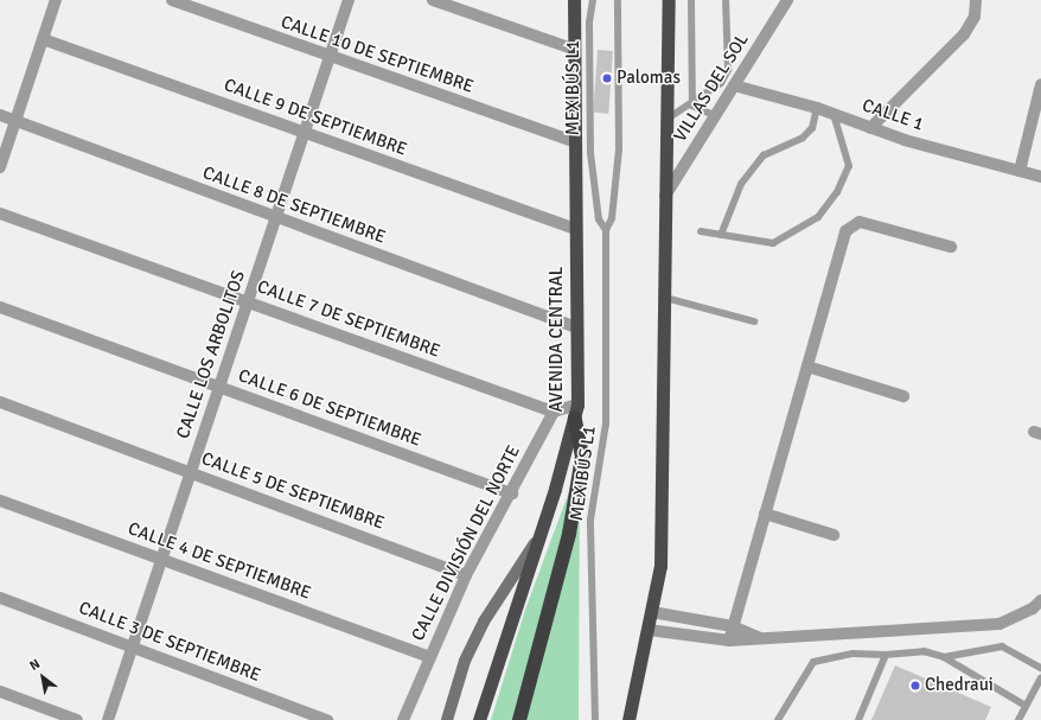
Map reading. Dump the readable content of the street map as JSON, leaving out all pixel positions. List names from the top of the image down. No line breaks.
{"streets":{"highway":["AVENIDA CENTRAL"],"street":["CALLE 10 DE SEPTIEMBRE","VILLAS DEL SOL","CALLE 1","CALLE 9 DE SEPTIEMBRE","CALLE 8 DE SEPTIEMBRE","CALLE 7 DE SEPTIEMBRE","CALLE LOS ARBOLITOS","CALLE 6 DE SEPTIEMBRE","CALLE 5 DE SEPTIEMBRE","CALLE DIVISIÓN DEL NORTE","CALLE 4 DE SEPTIEMBRE","CALLE 3 DE SEPTIEMBRE"],"lane":["MEXIBÚS L1"]},"crossings":[["CALLE 10 DE SEPTIEMBRE","AVENIDA CENTRAL"],["CALLE 10 DE SEPTIEMBRE","CALLE LOS ARBOLITOS"],["VILLAS DEL SOL","CALLE 1"],["CALLE 9 DE SEPTIEMBRE","AVENIDA CENTRAL"],["CALLE 9 DE SEPTIEMBRE","CALLE LOS ARBOLITOS"],["CALLE 8 DE SEPTIEMBRE","AVENIDA CENTRAL"],["CALLE 8 DE SEPTIEMBRE","CALLE LOS ARBOLITOS"],["CALLE 7 DE SEPTIEMBRE","CALLE LOS ARBOLITOS"],["CALLE 7 DE SEPTIEMBRE","CALLE DIVISIÓN DEL NORTE"],["CALLE LOS ARBOLITOS","CALLE 6 DE SEPTIEMBRE"],["CALLE LOS ARBOLITOS","CALLE 5 DE SEPTIEMBRE"],["CALLE LOS ARBOLITOS","CALLE 4 DE SEPTIEMBRE"],["CALLE LOS ARBOLITOS","CALLE 3 DE SEPTIEMBRE"],["CALLE 6 DE SEPTIEMBRE","CALLE DIVISIÓN DEL NORTE"],["CALLE 5 DE SEPTIEMBRE","CALLE DIVISIÓN DEL NORTE"],["CALLE DIVISIÓN DEL NORTE","CALLE 4 DE SEPTIEMBRE"]],"places":["Palomas","Chedraui"],"north":"top left"}
